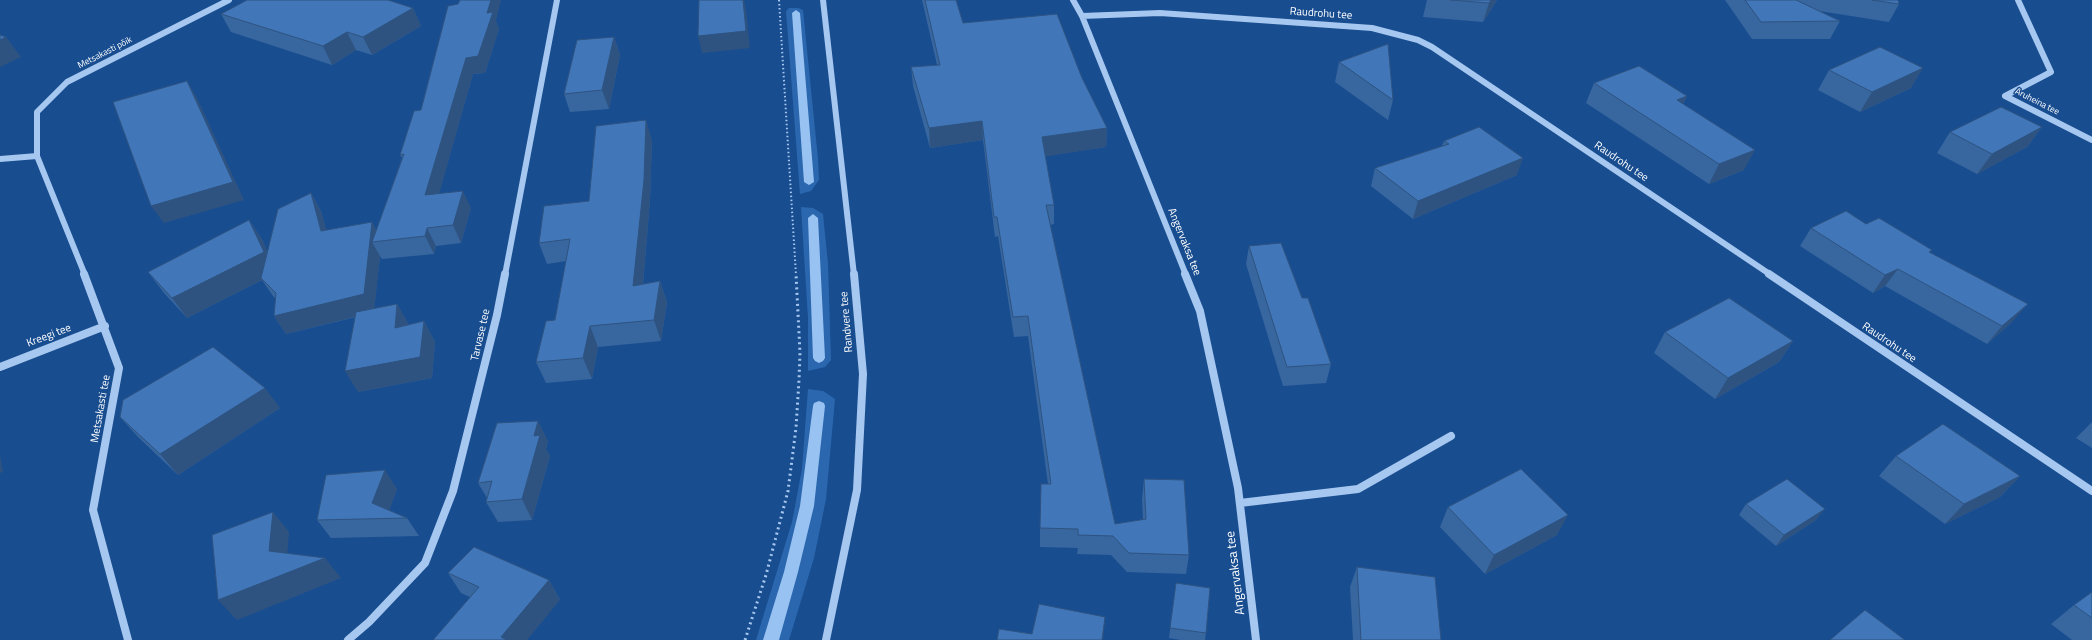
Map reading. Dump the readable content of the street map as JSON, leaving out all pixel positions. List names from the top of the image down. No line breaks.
{"streets":{"street":["Raudrohu tee","Metsakasti põik","Aruheina tee","Angervaksa tee","Randvere tee","Tarvase tee","Kreegi tee","Metsakasti tee"]},"crossings":[["Raudrohu tee","Angervaksa tee"],["Metsakasti põik","Metsakasti tee"],["Kreegi tee","Metsakasti tee"]]}
